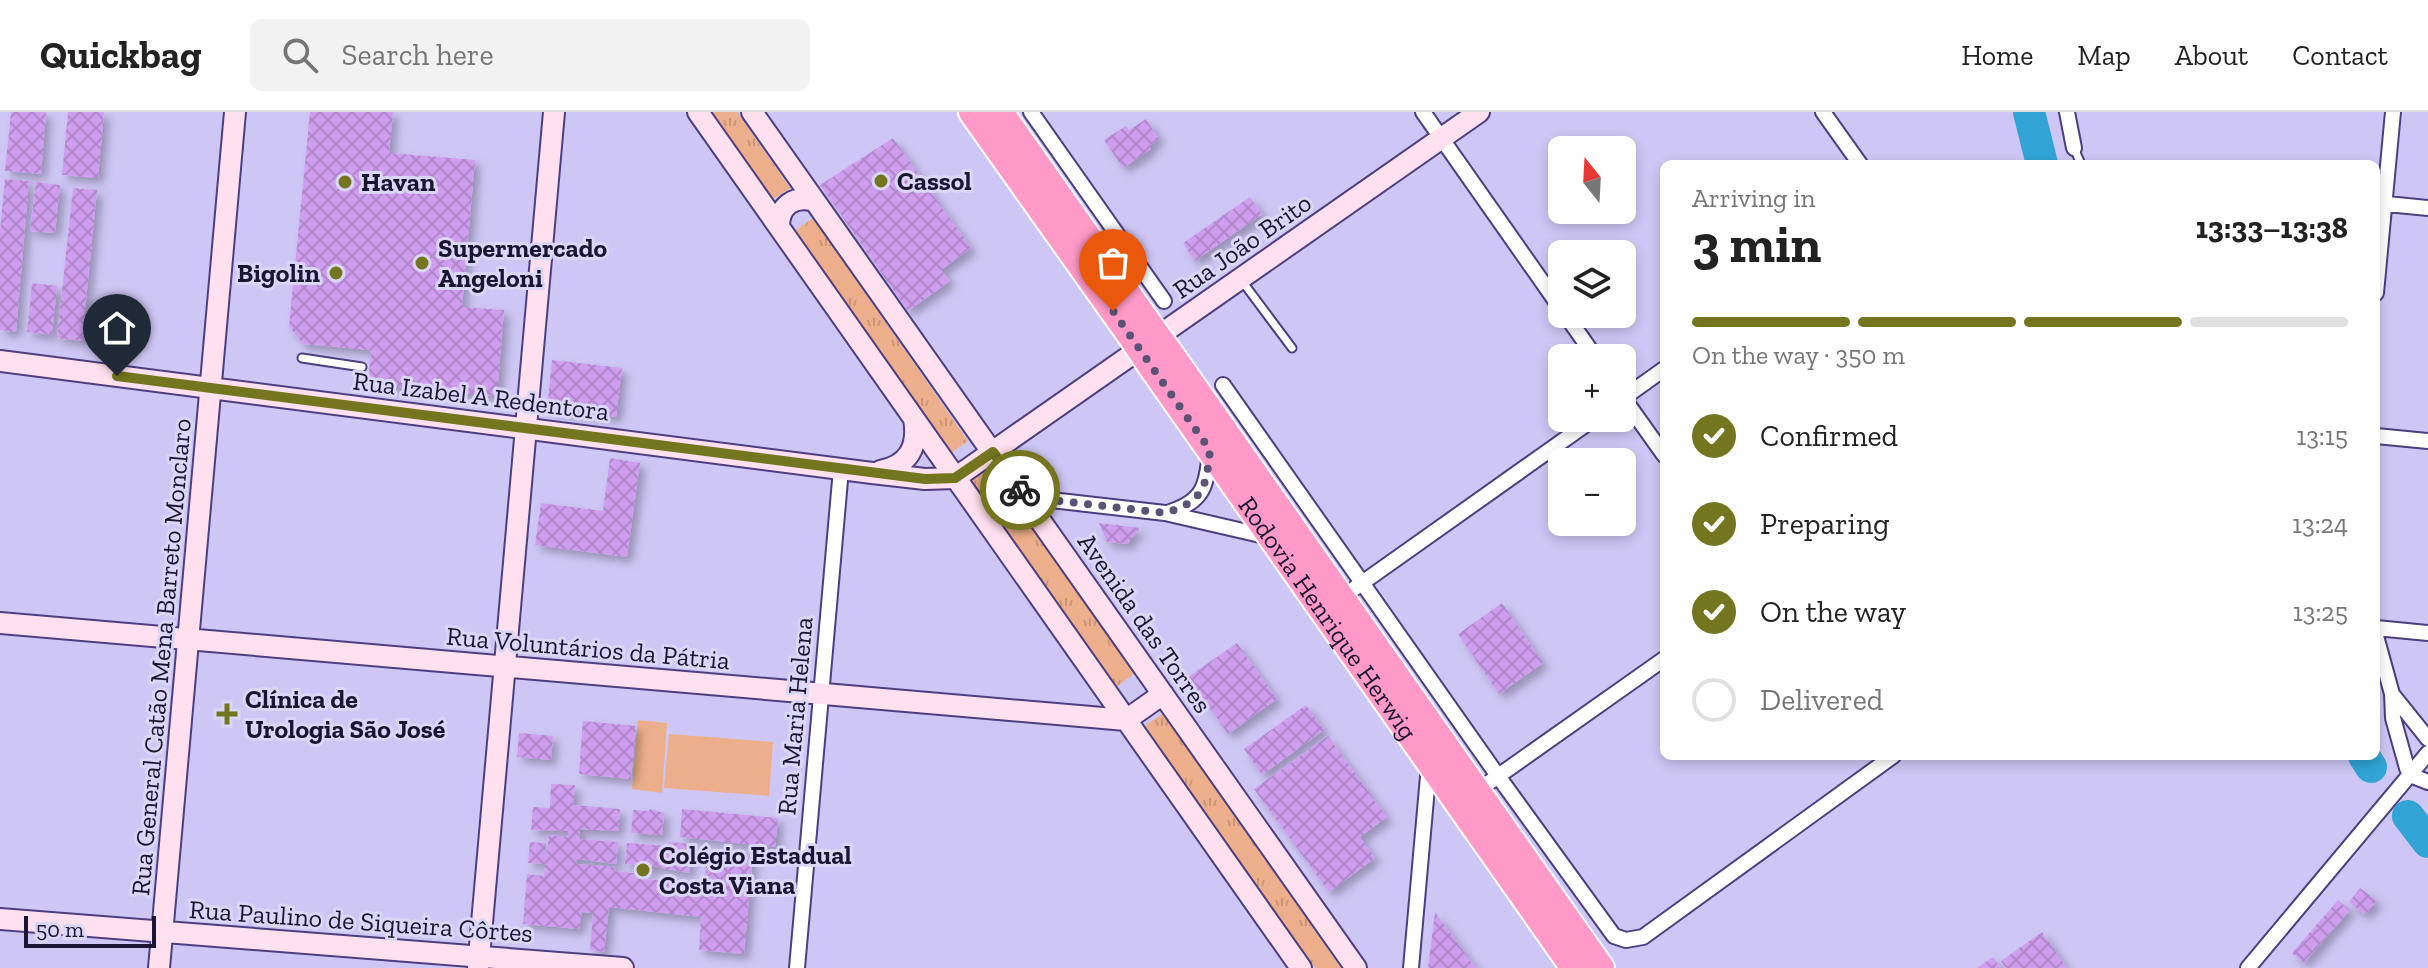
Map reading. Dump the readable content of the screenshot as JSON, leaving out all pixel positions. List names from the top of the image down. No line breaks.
{"streets":{"highway":["Rodovia Henrique Herwig"],"main road":["Rua João Brito","Rua Izabel A Redentora","Avenida das Torres","Rua Voluntários da Pátria","Rua General Catão Mena Barreto Monclaro","Rua Paulino de Siqueira Côrtes"],"street":["Rua Maria Helena"]},"crossings":[["Rua João Brito","Rua Izabel A Redentora"],["Rua João Brito","Avenida das Torres"],["Rua Izabel A Redentora","Rua General Catão Mena Barreto Monclaro"],["Rua Izabel A Redentora","Rua Maria Helena"],["Rua Voluntários da Pátria","Rua General Catão Mena Barreto Monclaro"],["Rua Voluntários da Pátria","Rua Maria Helena"],["Rua General Catão Mena Barreto Monclaro","Rua Paulino de Siqueira Côrtes"]],"places":{"other":["Cassol","Havan","Supermercado Angeloni","Bigolin","Colégio Estadual Costa Viana"],"health":["Clínica de Urologia São José"]},"scale_bar":"50 m","north":"top","page":{"header":"Quickbag","search":"Search here","nav":["Home","Map","About","Contact"],"map_buttons":["+","−"],"heading":["3 min","Arriving in","13:33–13:38"],"bar":"On the way · 350 m","list":[["Confirmed","13:15"],["Preparing","13:24"],["On the way","13:25"],"Delivered"],"scale":"50 m"}}
